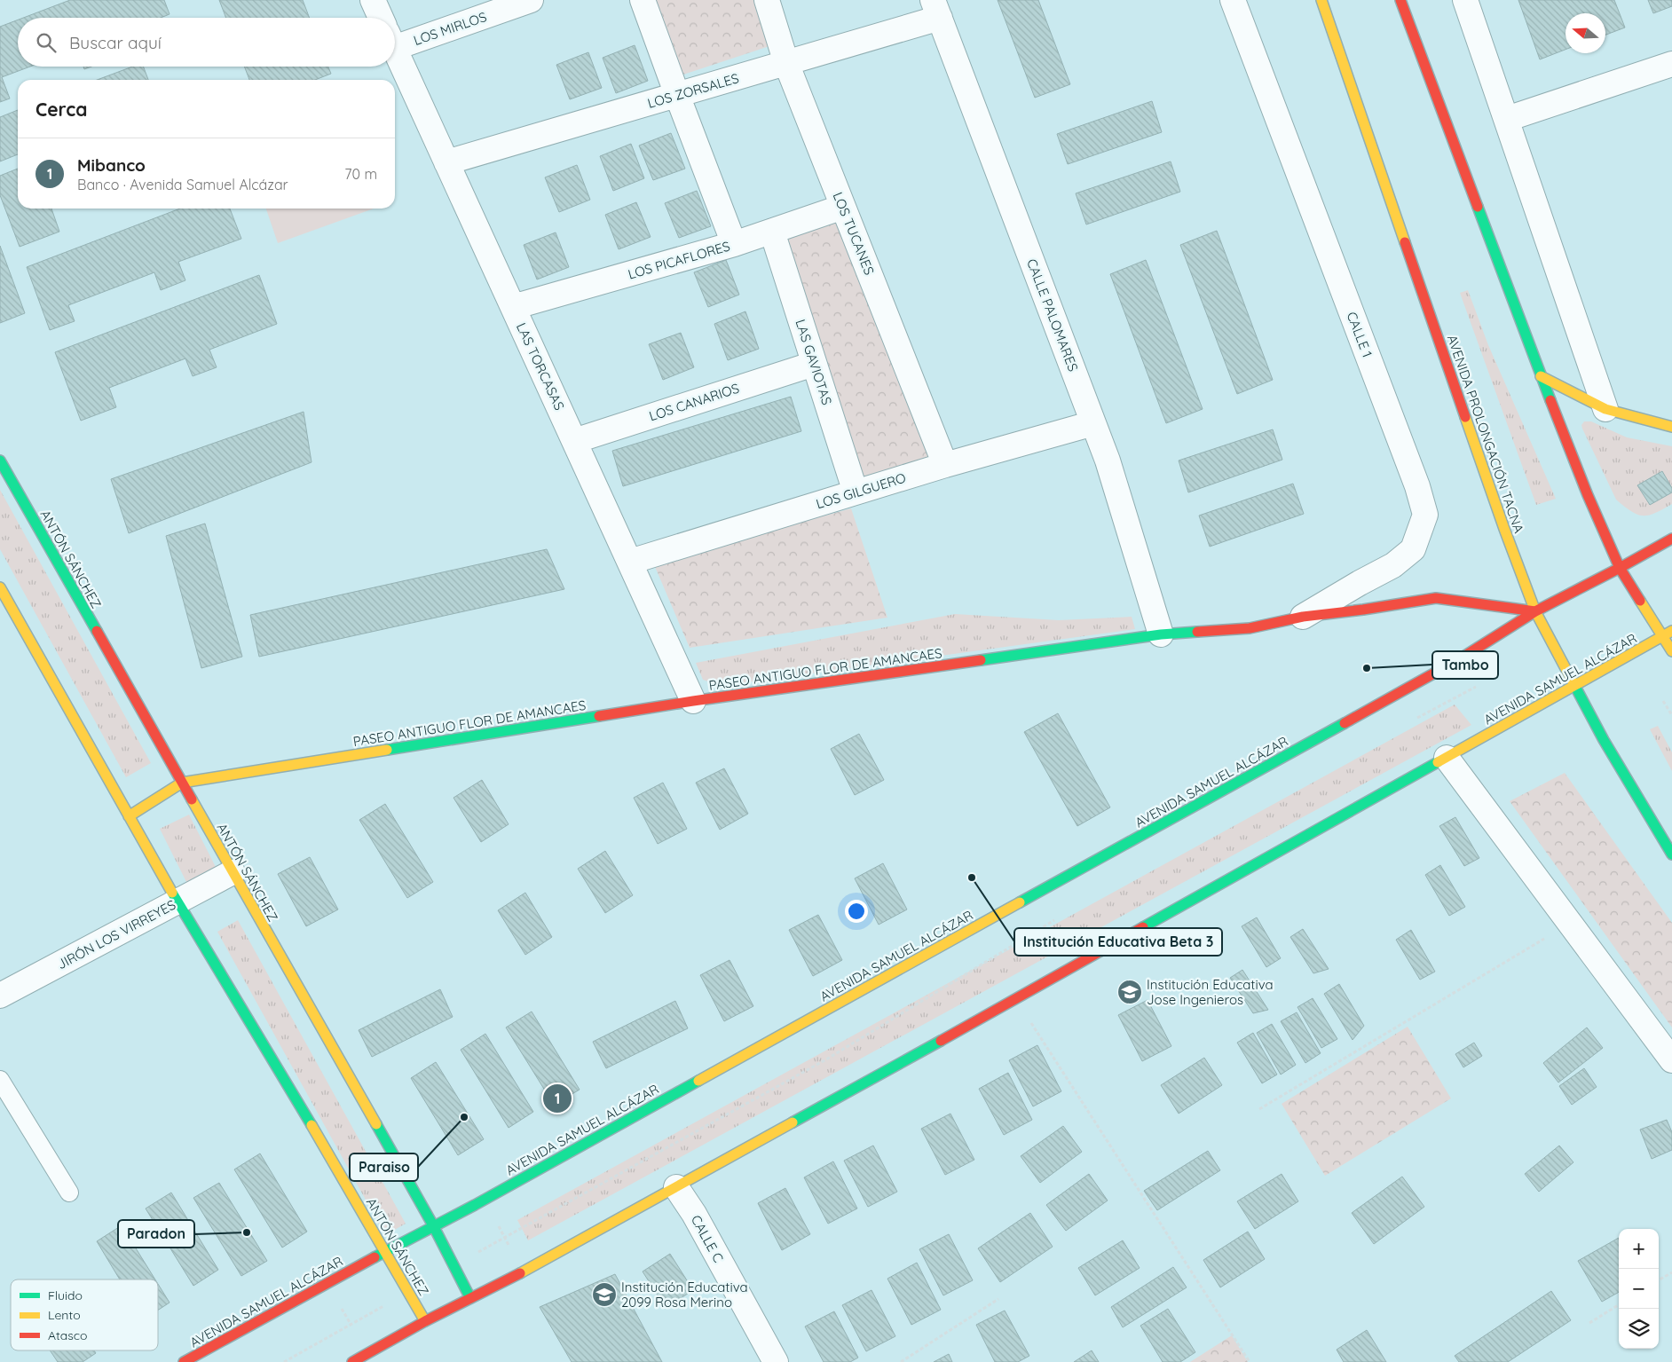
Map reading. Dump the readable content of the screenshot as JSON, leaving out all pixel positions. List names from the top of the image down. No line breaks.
{"streets":{"main road":["AVENIDA PROLONGACIÓN TACNA","ANTÓN SÁNCHEZ","PASEO ANTIGUO FLOR DE AMANCAES","AVENIDA SAMUEL ALCÁZAR"],"street":["LOS MIRLOS","LOS ZORSALES","LOS TUCANES","LOS PICAFLORES","CALLE PALOMARES","CALLE 1","LAS GAVIOTAS","LAS TORCASAS","LOS CANARIOS","LOS GILGUERO","JIRÓN LOS VIRREYES","CALLE C"]},"crossings":[["LOS ZORSALES","LOS TUCANES"],["LOS ZORSALES","CALLE PALOMARES"],["LOS ZORSALES","LAS TORCASAS"],["LOS TUCANES","LOS PICAFLORES"],["LOS TUCANES","LOS GILGUERO"],["LOS PICAFLORES","LAS GAVIOTAS"],["LOS PICAFLORES","LAS TORCASAS"],["CALLE PALOMARES","LOS GILGUERO"],["CALLE PALOMARES","PASEO ANTIGUO FLOR DE AMANCAES"],["CALLE 1","PASEO ANTIGUO FLOR DE AMANCAES"],["LAS GAVIOTAS","LOS CANARIOS"],["LAS GAVIOTAS","LOS GILGUERO"],["LAS TORCASAS","LOS CANARIOS"],["LAS TORCASAS","LOS GILGUERO"],["LAS TORCASAS","PASEO ANTIGUO FLOR DE AMANCAES"],["AVENIDA PROLONGACIÓN TACNA","PASEO ANTIGUO FLOR DE AMANCAES"],["AVENIDA PROLONGACIÓN TACNA","AVENIDA SAMUEL ALCÁZAR"],["ANTÓN SÁNCHEZ","PASEO ANTIGUO FLOR DE AMANCAES"],["ANTÓN SÁNCHEZ","AVENIDA SAMUEL ALCÁZAR"],["ANTÓN SÁNCHEZ","JIRÓN LOS VIRREYES"],["PASEO ANTIGUO FLOR DE AMANCAES","AVENIDA SAMUEL ALCÁZAR"],["AVENIDA SAMUEL ALCÁZAR","CALLE C"]],"places":{"other":["Tambo","Institución Educativa Beta 3","Paraiso","Paradon"],"school or university":["Institución Educativa Jose Ingenieros","Institución Educativa 2099 Rosa Merino"]},"legend":["Fluido","Lento","Atasco"],"north":"left","page":{"search":"Buscar aquí","heading":"Cerca","list":[{"mark":"1","name":"Mibanco","note":"Banco · Avenida Samuel Alcázar","value":"70 m"}],"pins":"1","map_buttons":["+","−"]}}
